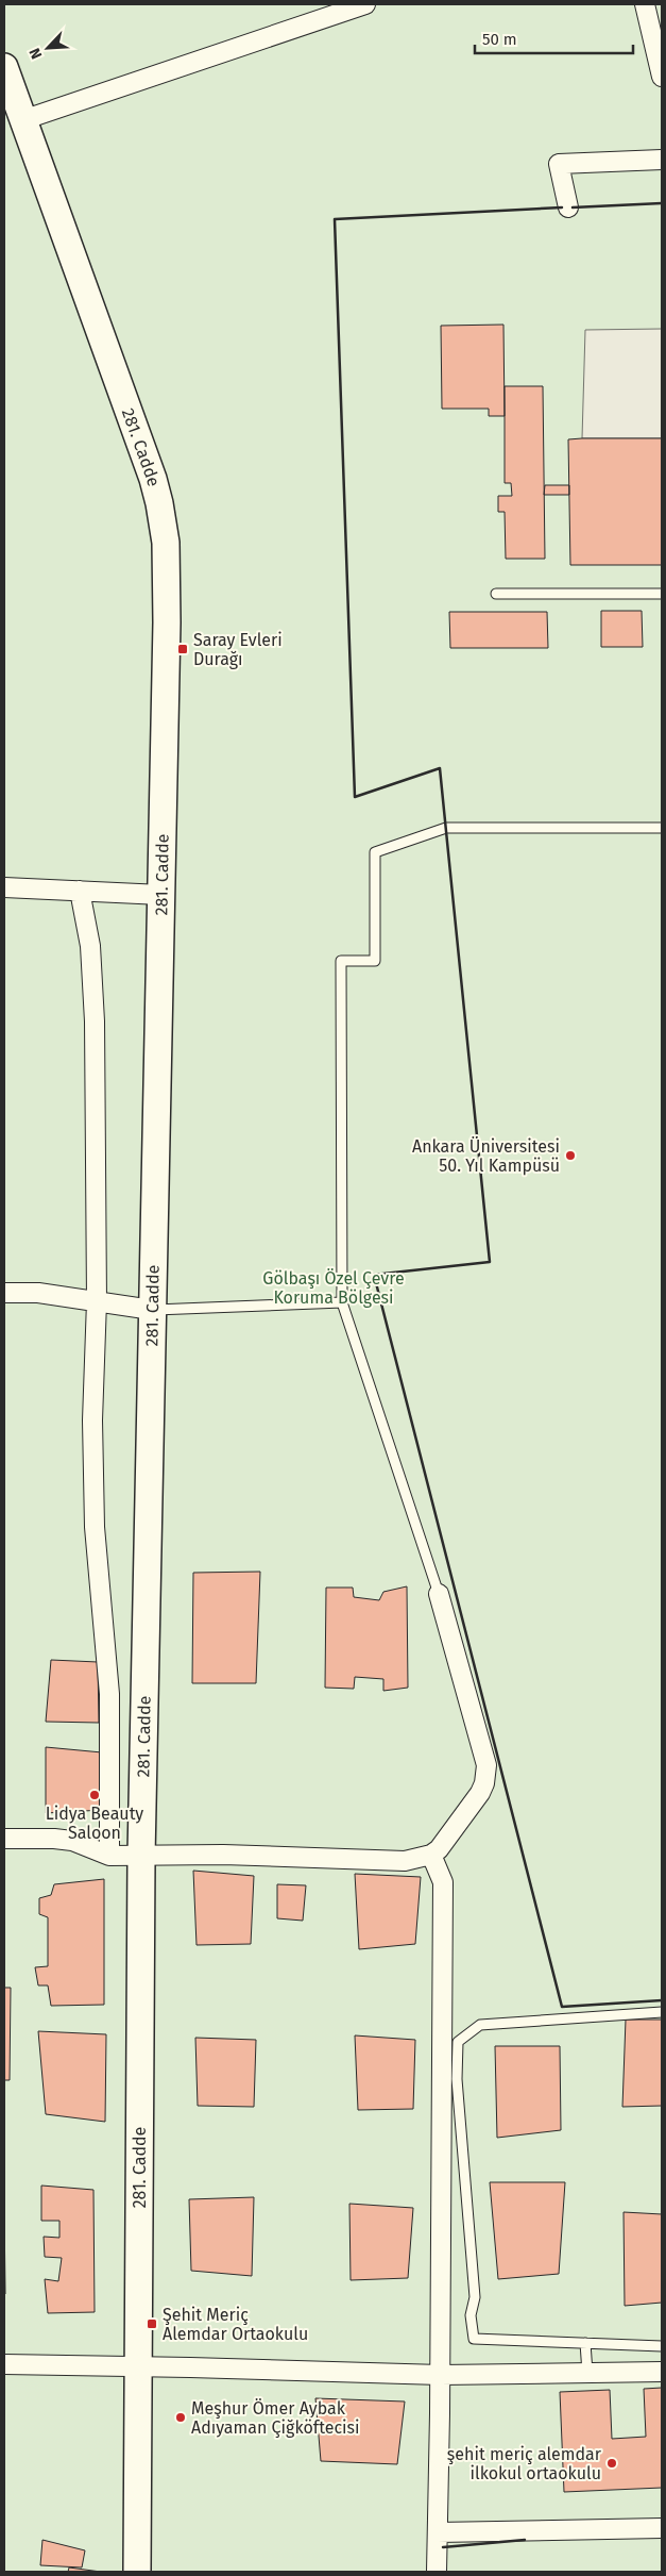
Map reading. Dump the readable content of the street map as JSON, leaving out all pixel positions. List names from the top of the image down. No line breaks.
{"streets":{"street":["281. Cadde"]},"parks":["Gölbaşı Özel Çevre Koruma Bölgesi"],"places":{"transit":["Saray Evleri Durağı","Şehit Meriç Alemdar Ortaokulu"],"other":["Ankara Üniversitesi 50. Yıl Kampüsü","Lidya Beauty Saloon","Meşhur Ömer Aybak Adıyaman Çiğköftecisi","şehit meriç alemdar ilkokul ortaokulu"]},"scale_bar":"50 m","north":"bottom left"}
